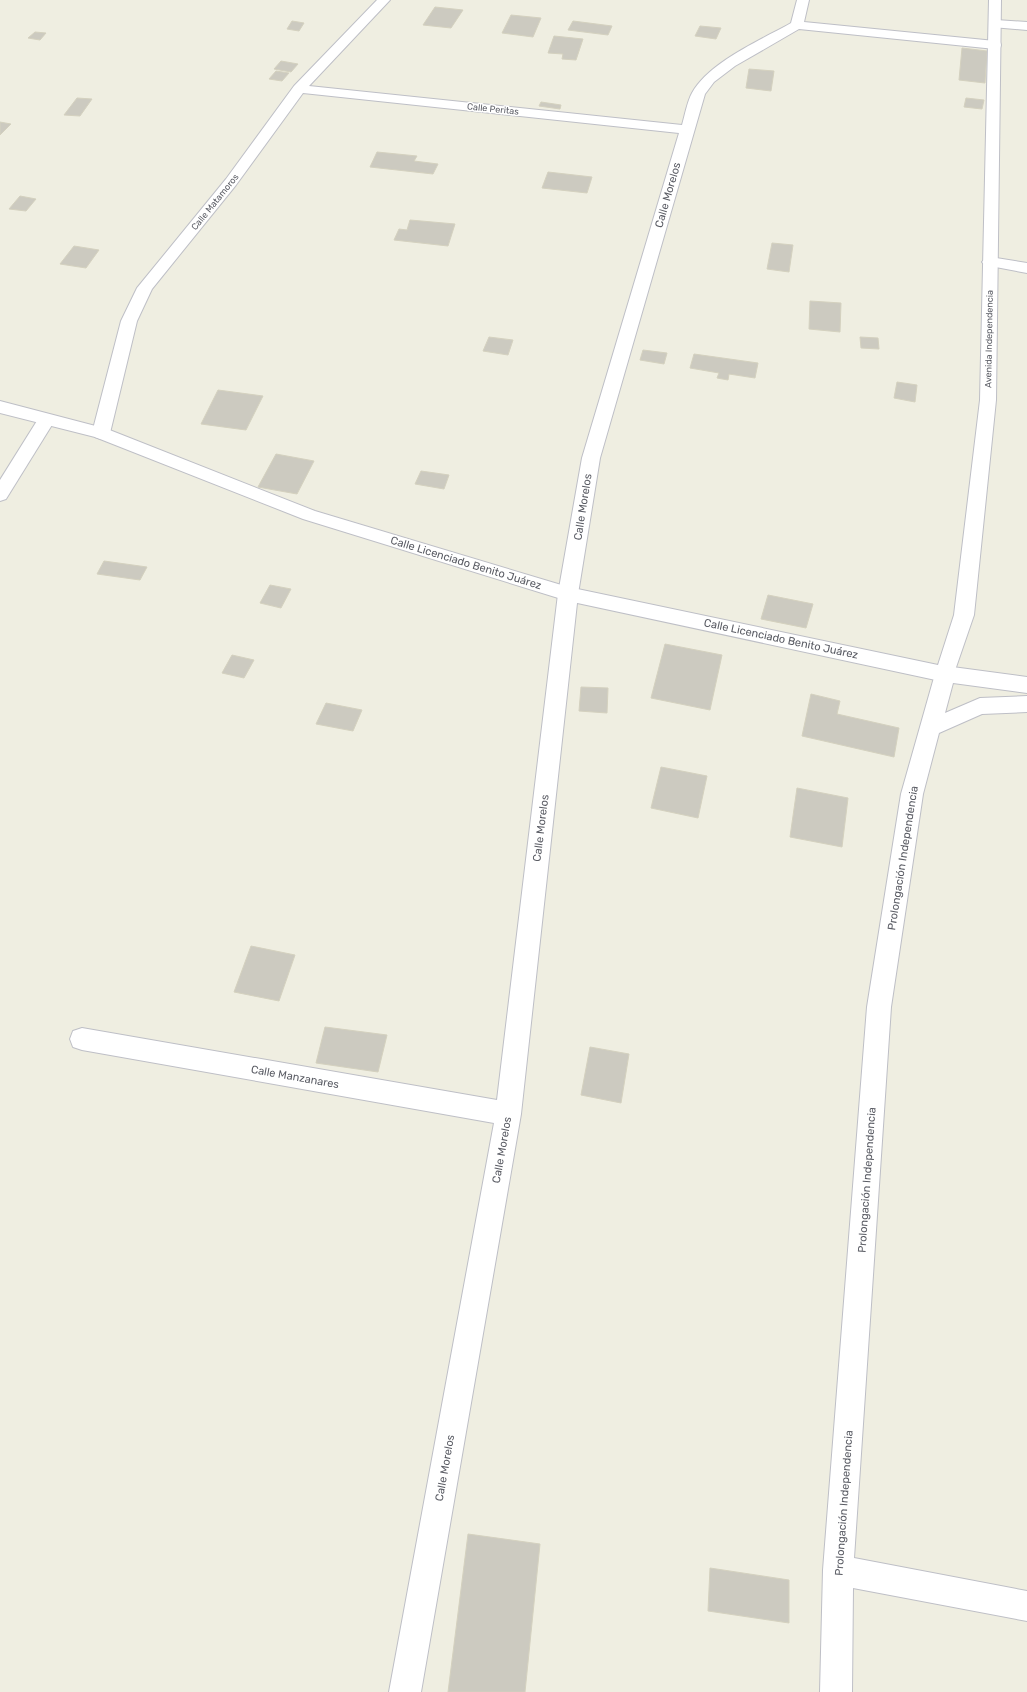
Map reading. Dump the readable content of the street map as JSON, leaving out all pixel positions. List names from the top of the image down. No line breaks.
{"streets":{"street":["Calle Peritas","Calle Morelos","Calle Matamoros","Avenida Independencia","Calle Licenciado Benito Juárez","Prolongación Independencia","Calle Manzanares"]},"crossings":[["Calle Peritas","Calle Morelos"],["Calle Peritas","Calle Matamoros"],["Calle Morelos","Calle Licenciado Benito Juárez"],["Calle Morelos","Calle Manzanares"],["Calle Matamoros","Calle Licenciado Benito Juárez"],["Avenida Independencia","Calle Licenciado Benito Juárez"],["Avenida Independencia","Prolongación Independencia"],["Calle Licenciado Benito Juárez","Prolongación Independencia"]]}
